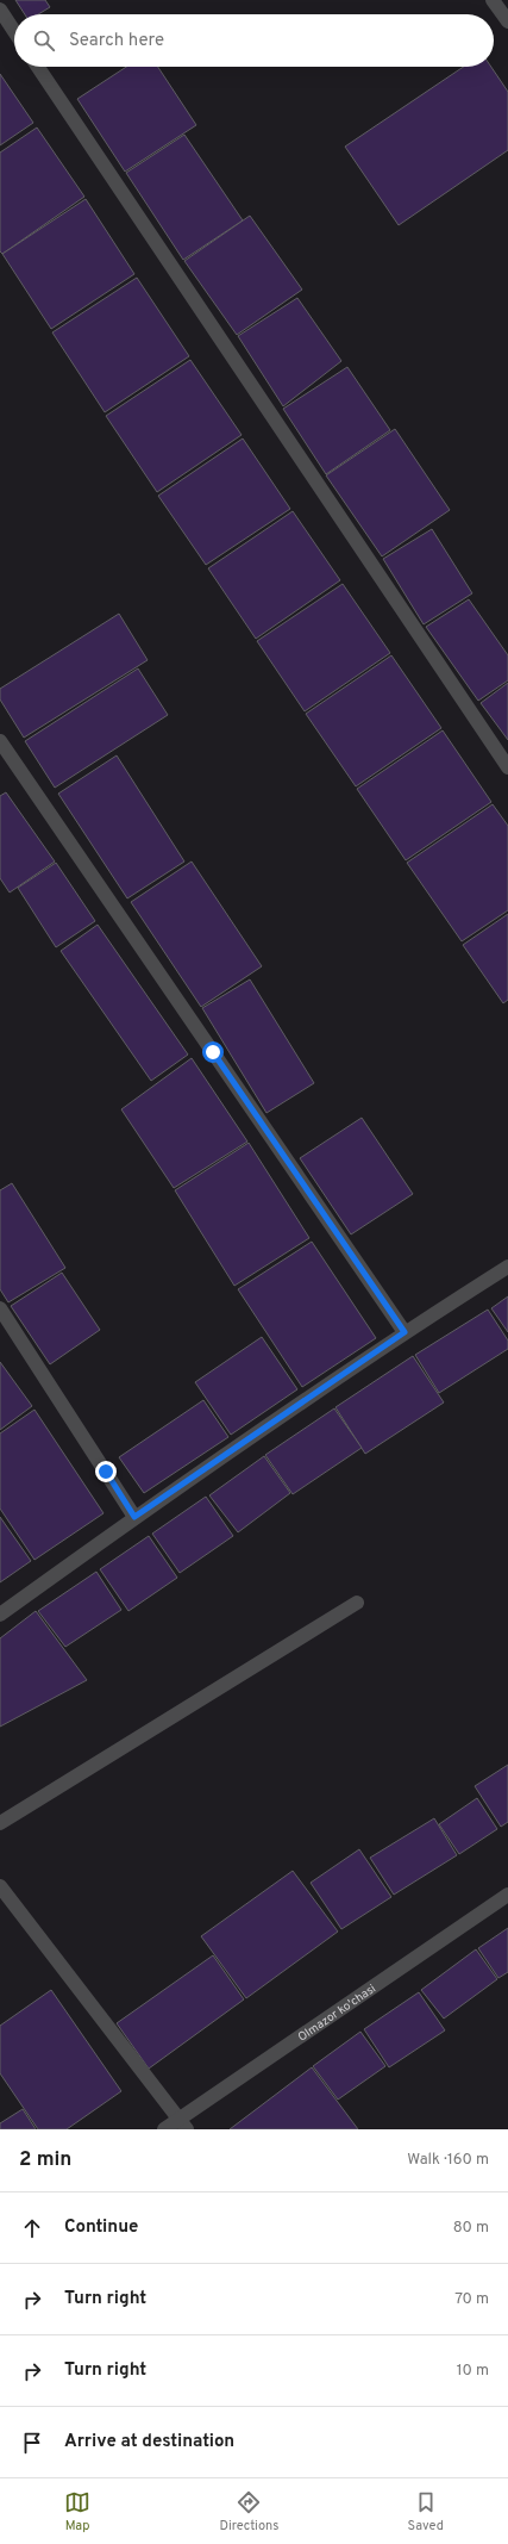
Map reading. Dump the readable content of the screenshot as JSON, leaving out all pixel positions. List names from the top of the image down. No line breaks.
{"streets":{"street":["Olmazor ko'chasi"]},"page":{"search":"Search here","heading":["2 min","Walk · 160 m"],"list":[["Continue","80 m"],["Turn right","70 m"],["Turn right","10 m"],"Arrive at destination"],"nav":["Map","Directions","Saved"]}}
